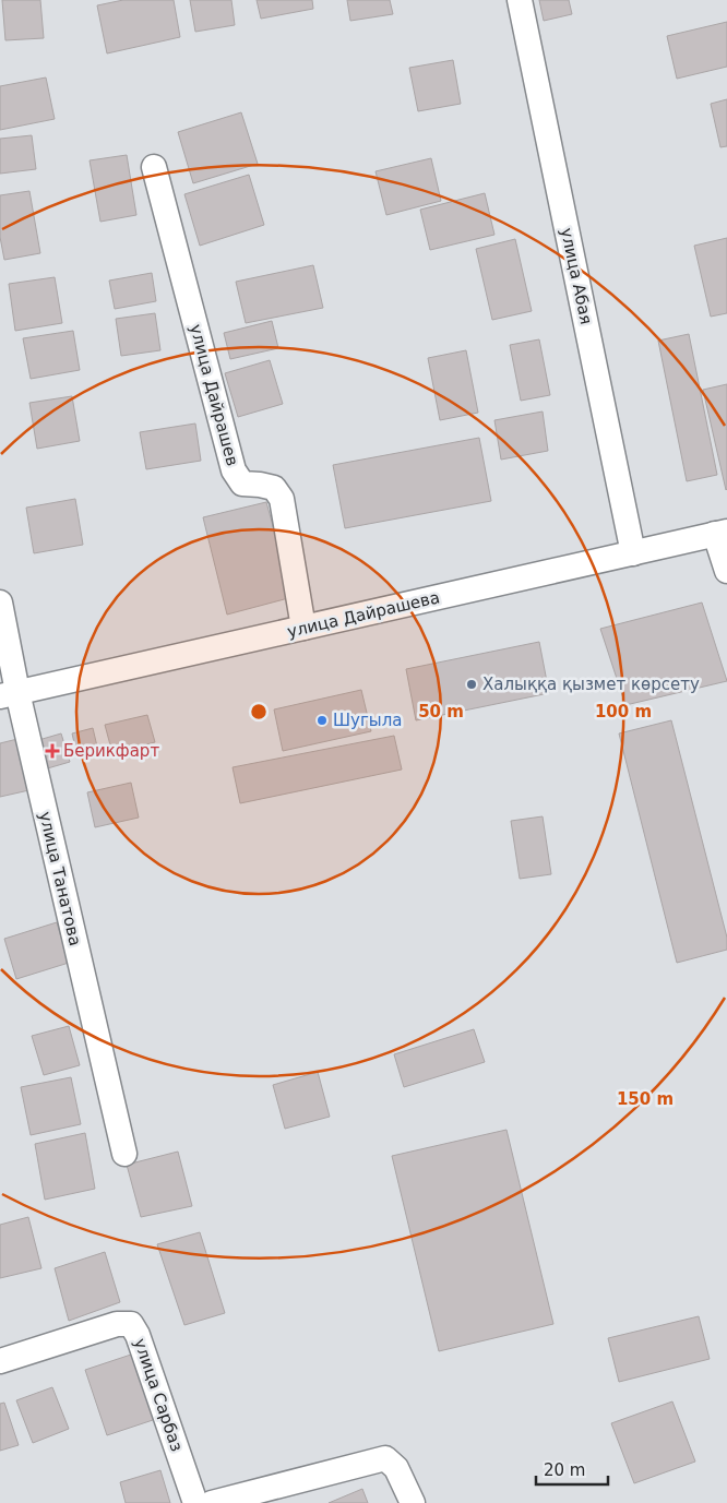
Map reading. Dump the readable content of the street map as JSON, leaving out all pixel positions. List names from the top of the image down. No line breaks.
{"streets":{"street":["улица Абая","улица Дайрашев","улица Дайрашева","улица Танатова","улица Сарбаз"]},"crossings":[["улица Абая","улица Дайрашева"],["улица Дайрашев","улица Дайрашева"],["улица Дайрашева","улица Танатова"]],"places":{"other":["Халыққа қызмет көрсету","Шугыла"],"health":["Берикфарт"]},"scale_bar":"20 m","rings":["50 m","100 m","150 m"]}
